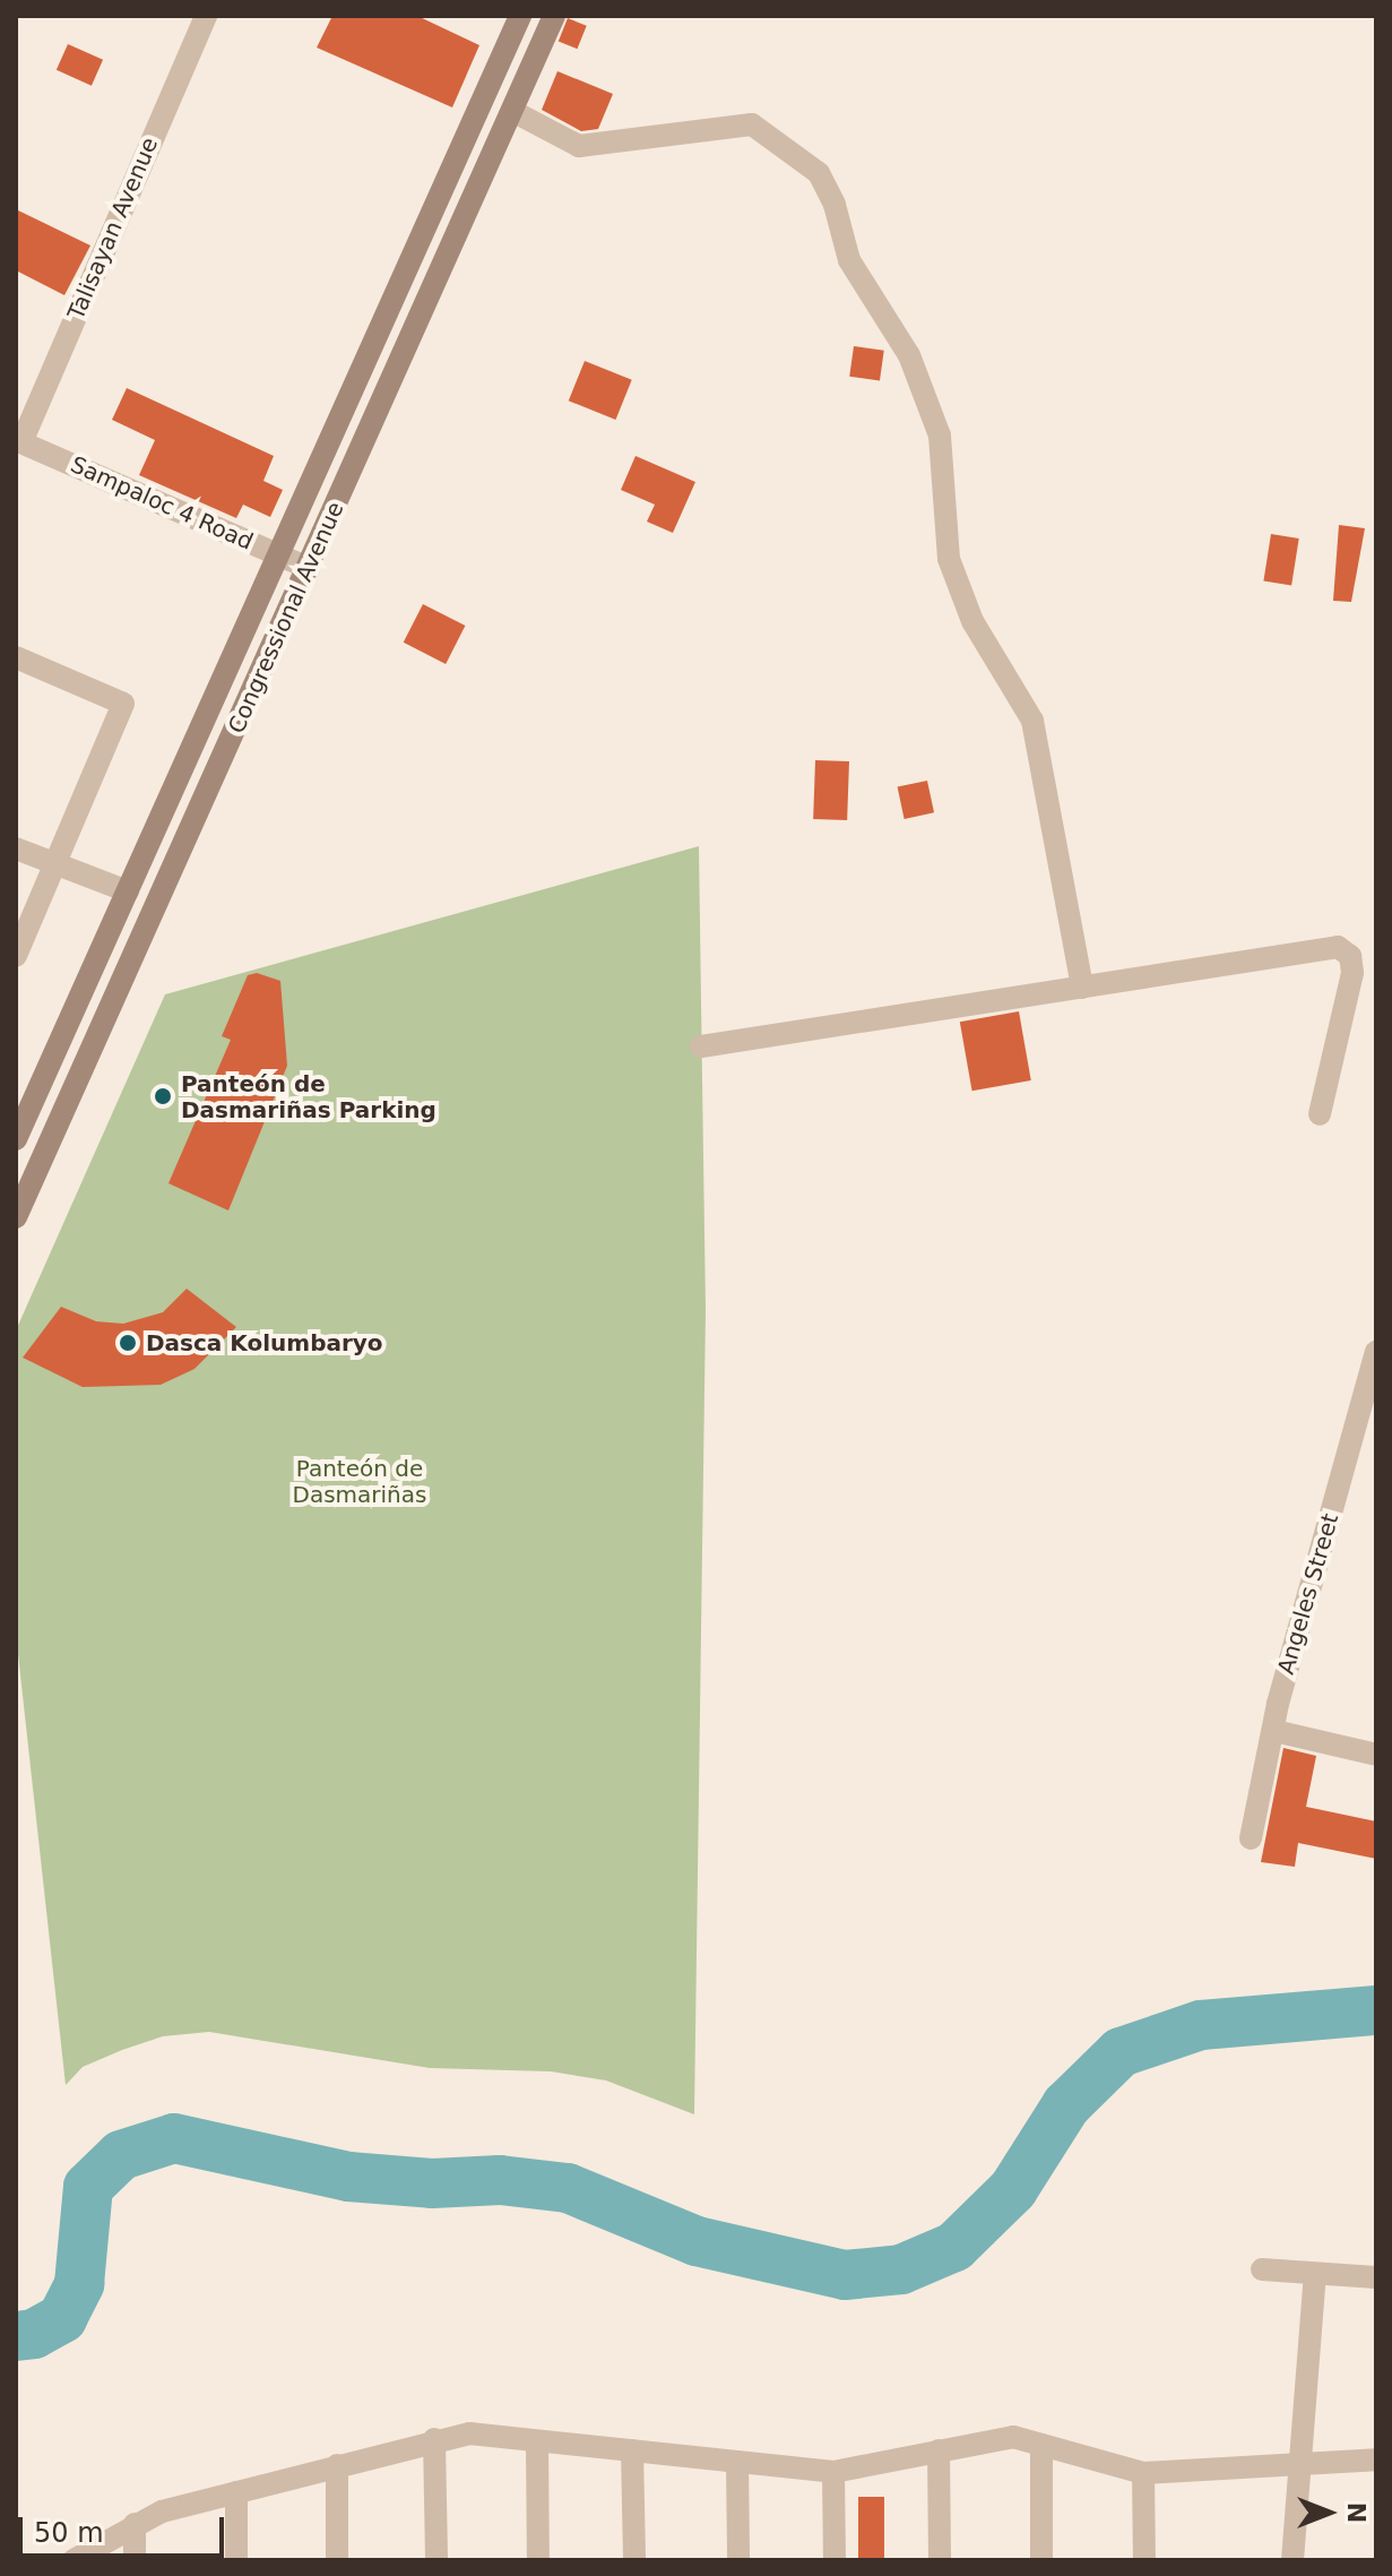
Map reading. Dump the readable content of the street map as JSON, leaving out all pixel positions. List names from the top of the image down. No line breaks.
{"streets":{"main road":["Congressional Avenue"],"street":["Talisayan Avenue","Sampaloc 4 Road","Angeles Street"]},"crossings":[["Talisayan Avenue","Sampaloc 4 Road"],["Sampaloc 4 Road","Congressional Avenue"]],"parks":["Panteón de Dasmariñas"],"places":["Panteón de Dasmariñas Parking","Dasca Kolumbaryo"],"scale_bar":"50 m","north":"right"}
